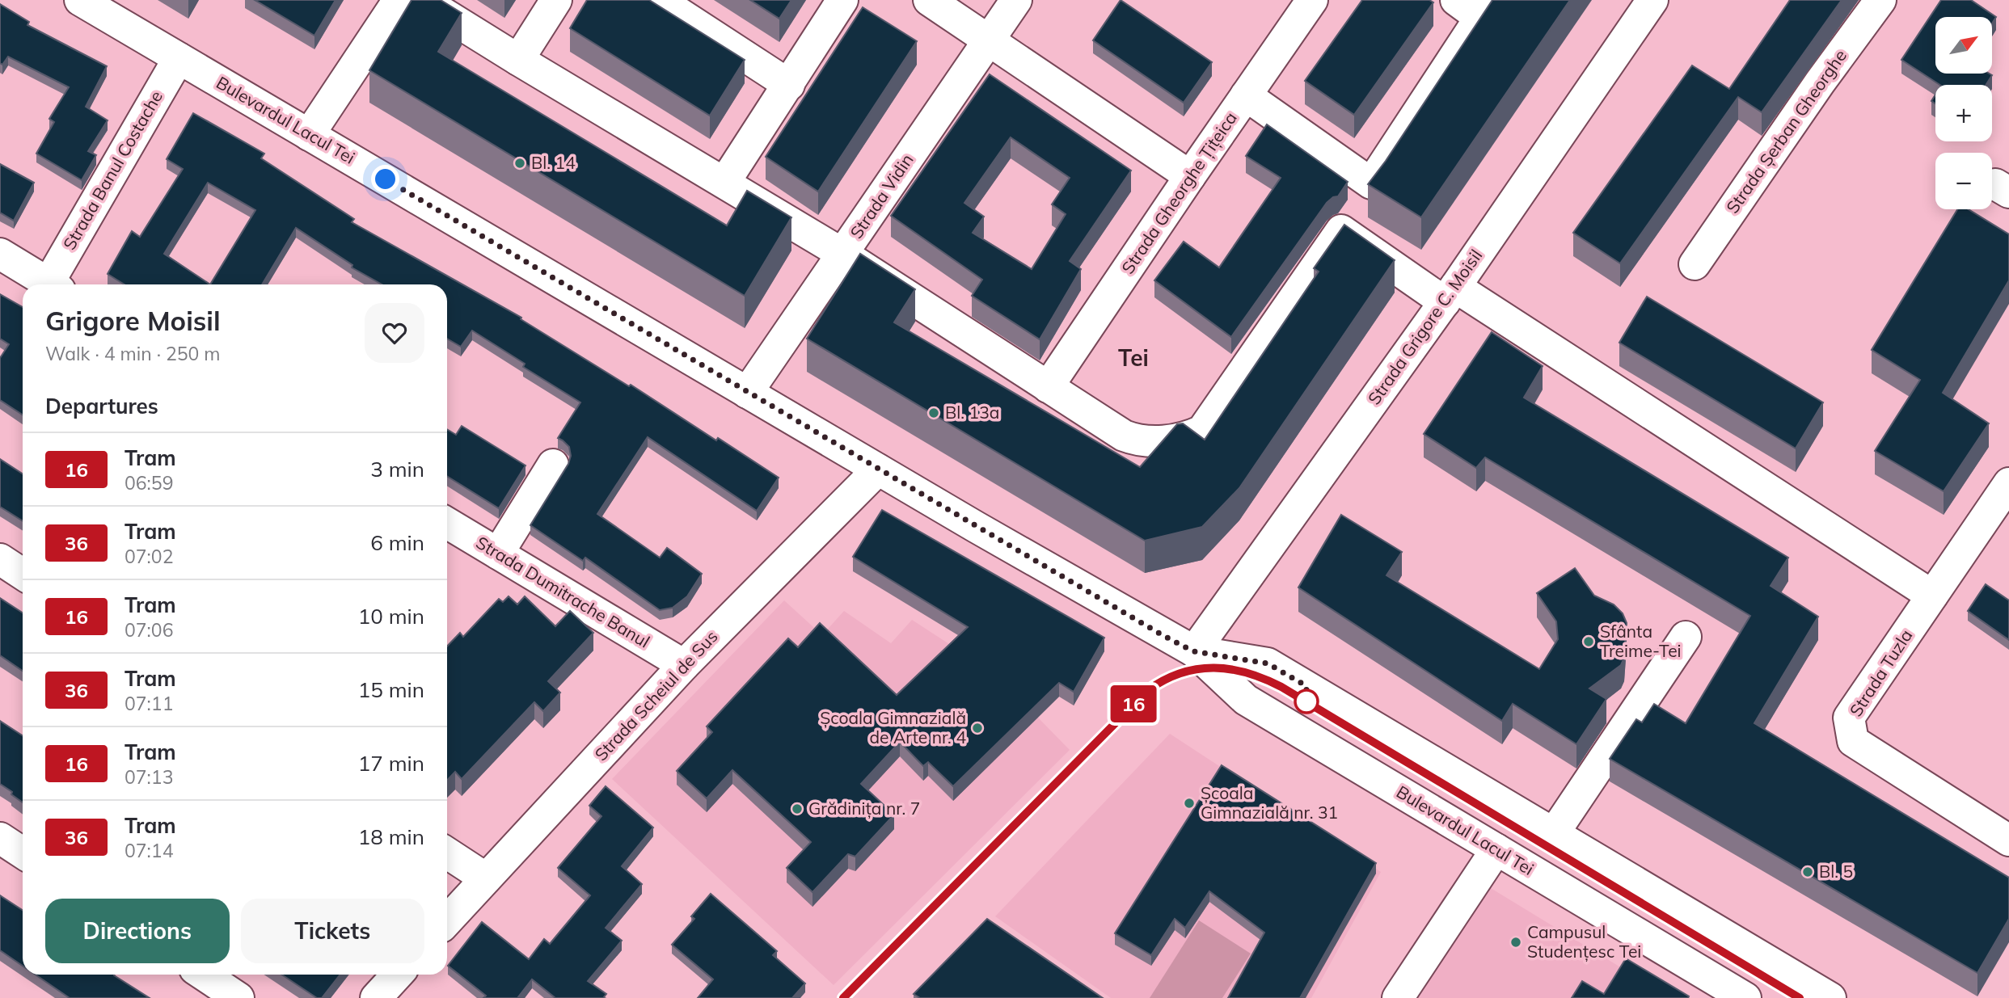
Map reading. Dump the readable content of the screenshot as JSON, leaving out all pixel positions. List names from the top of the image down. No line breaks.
{"streets":{"street":["Bulevardul Lacul Tei","Strada Șerban Gheorghe","Strada Banul Costache","Strada Gheorghe Țițeica","Strada Vidin","Strada Grigore C. Moisil","Strada Dumitrache Banul","Strada Tuzla","Strada Scheiul de Sus"]},"crossings":[["Bulevardul Lacul Tei","Strada Banul Costache"],["Bulevardul Lacul Tei","Strada Vidin"],["Bulevardul Lacul Tei","Strada Grigore C. Moisil"],["Bulevardul Lacul Tei","Strada Scheiul de Sus"],["Strada Dumitrache Banul","Strada Scheiul de Sus"]],"districts":["Tei"],"places":["Bl. 14","Bl. 13a","Sfânta Treime-Tei","Școala Gimnazială de Arte nr. 4","Școala Gimnazială nr. 31","Grădinița nr. 7","Bl. 5","Campusul Studențesc Tei"],"lines":["tram line 16"],"north":"top right","page":{"on_map":"16","map_buttons":["+","−"],"heading":[["Grigore Moisil","Walk · 4 min · 250 m"],"Departures"],"list":[{"mark":"16","name":"Tram","note":"06:59","value":"3 min"},{"mark":"36","name":"Tram","note":"07:02","value":"6 min"},{"mark":"16","name":"Tram","note":"07:06","value":"10 min"},{"mark":"36","name":"Tram","note":"07:11","value":"15 min"},{"mark":"16","name":"Tram","note":"07:13","value":"17 min"},{"mark":"36","name":"Tram","note":"07:14","value":"18 min"}],"buttons":["Directions","Tickets"]}}
